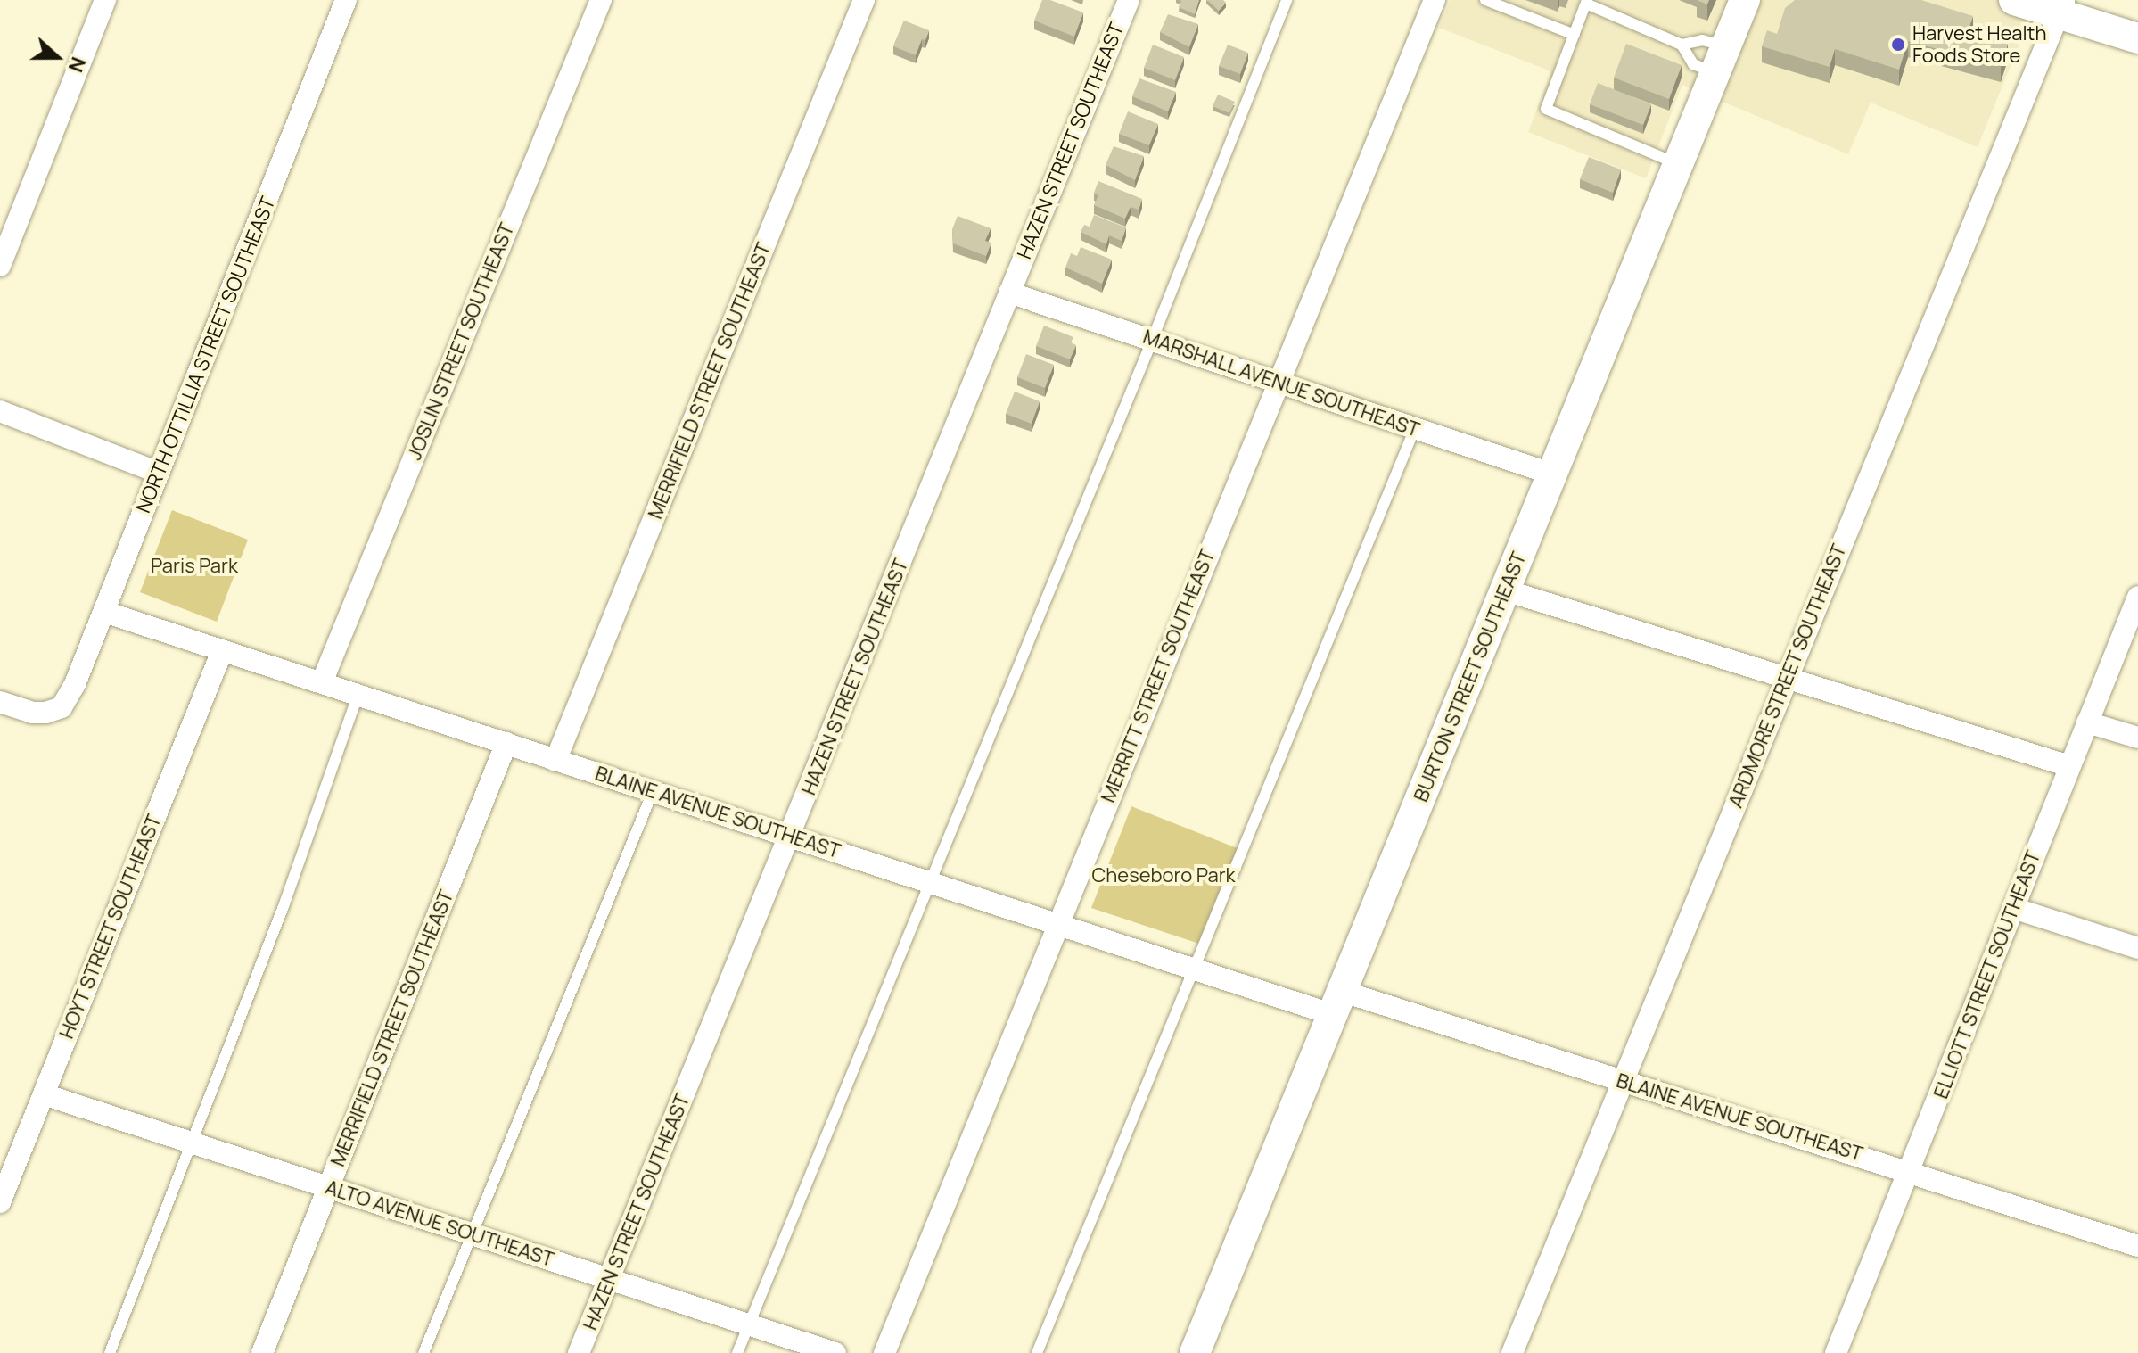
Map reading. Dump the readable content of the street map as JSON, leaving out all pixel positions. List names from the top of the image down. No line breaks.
{"streets":{"main road":["BURTON STREET SOUTHEAST"],"street":["HAZEN STREET SOUTHEAST","JOSLIN STREET SOUTHEAST","NORTH OTTILLIA STREET SOUTHEAST","MERRIFIELD STREET SOUTHEAST","MARSHALL AVENUE SOUTHEAST","MERRITT STREET SOUTHEAST","ARDMORE STREET SOUTHEAST","BLAINE AVENUE SOUTHEAST","HOYT STREET SOUTHEAST","ELLIOTT STREET SOUTHEAST","ALTO AVENUE SOUTHEAST"]},"crossings":[["HAZEN STREET SOUTHEAST","MARSHALL AVENUE SOUTHEAST"],["HAZEN STREET SOUTHEAST","BLAINE AVENUE SOUTHEAST"],["HAZEN STREET SOUTHEAST","ALTO AVENUE SOUTHEAST"],["JOSLIN STREET SOUTHEAST","BLAINE AVENUE SOUTHEAST"],["NORTH OTTILLIA STREET SOUTHEAST","BLAINE AVENUE SOUTHEAST"],["MERRIFIELD STREET SOUTHEAST","BLAINE AVENUE SOUTHEAST"],["MERRIFIELD STREET SOUTHEAST","ALTO AVENUE SOUTHEAST"],["MARSHALL AVENUE SOUTHEAST","MERRITT STREET SOUTHEAST"],["MARSHALL AVENUE SOUTHEAST","BURTON STREET SOUTHEAST"],["MERRITT STREET SOUTHEAST","BLAINE AVENUE SOUTHEAST"],["ARDMORE STREET SOUTHEAST","BLAINE AVENUE SOUTHEAST"],["BURTON STREET SOUTHEAST","BLAINE AVENUE SOUTHEAST"],["BLAINE AVENUE SOUTHEAST","HOYT STREET SOUTHEAST"],["BLAINE AVENUE SOUTHEAST","ELLIOTT STREET SOUTHEAST"],["HOYT STREET SOUTHEAST","ALTO AVENUE SOUTHEAST"]],"parks":["Paris Park","Cheseboro Park"],"places":["Harvest Health Foods Store"],"north":"right"}
